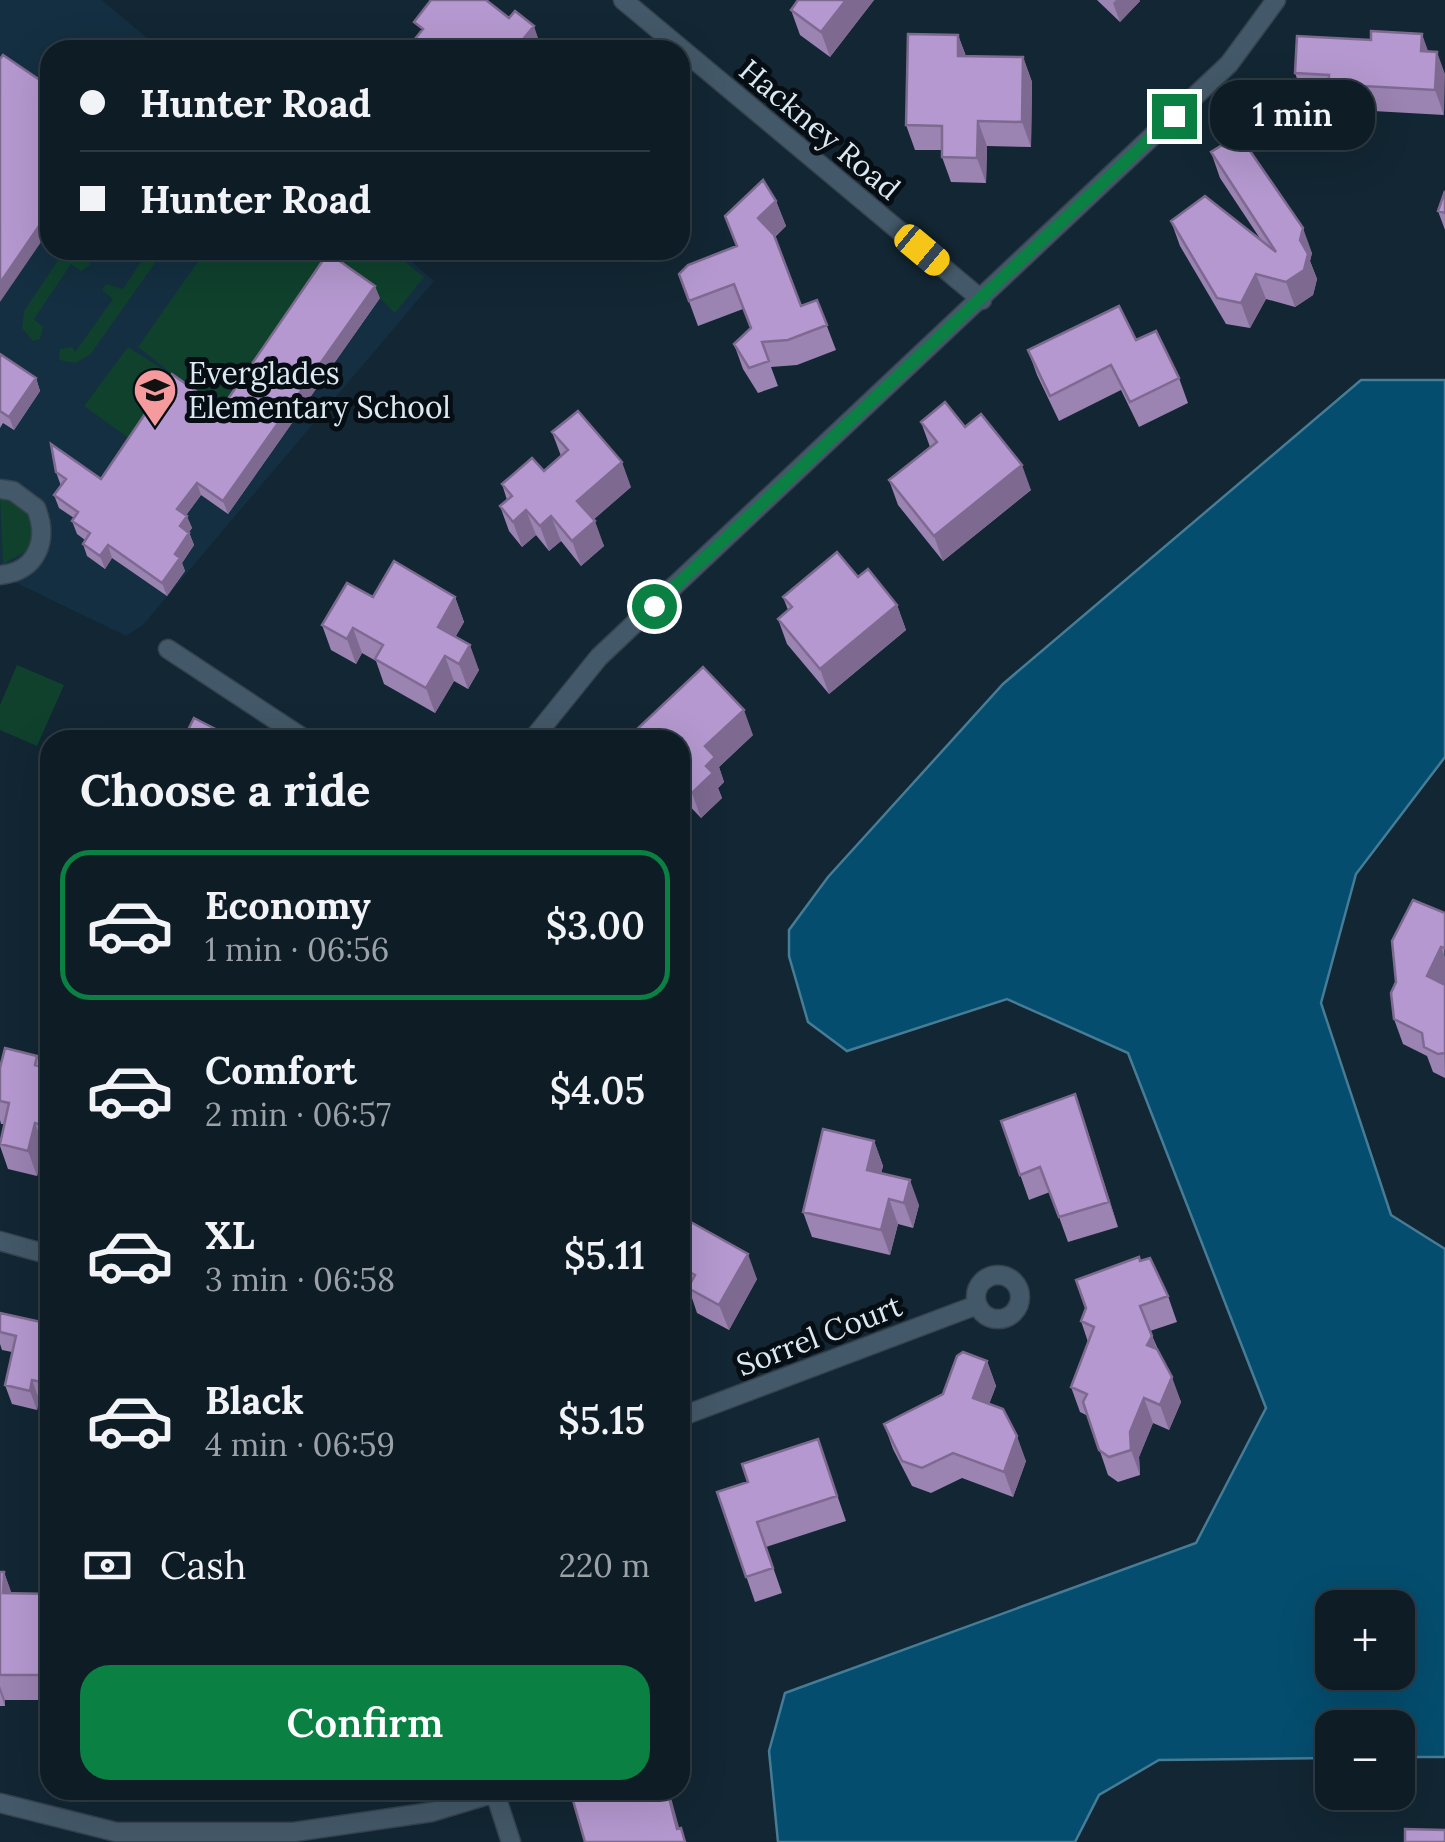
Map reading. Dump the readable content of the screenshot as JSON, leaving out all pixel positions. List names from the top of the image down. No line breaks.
{"streets":{"street":["Hackney Road","Sorrel Court"]},"places":{"school or university":["Everglades Elementary School"]},"page":{"banner":["Hunter Road","Hunter Road"],"bubble":"1 min","heading":"Choose a ride","list":[{"name":"Economy","note":"1 min · 06:56","value":"$3.00"},{"name":"Comfort","note":"2 min · 06:57","value":"$4.05"},{"name":"XL","note":"3 min · 06:58","value":"$5.11"},{"name":"Black","note":"4 min · 06:59","value":"$5.15"}],"pay":["Cash","220 m"],"map_buttons":["+","−"],"buttons":"Confirm"}}
